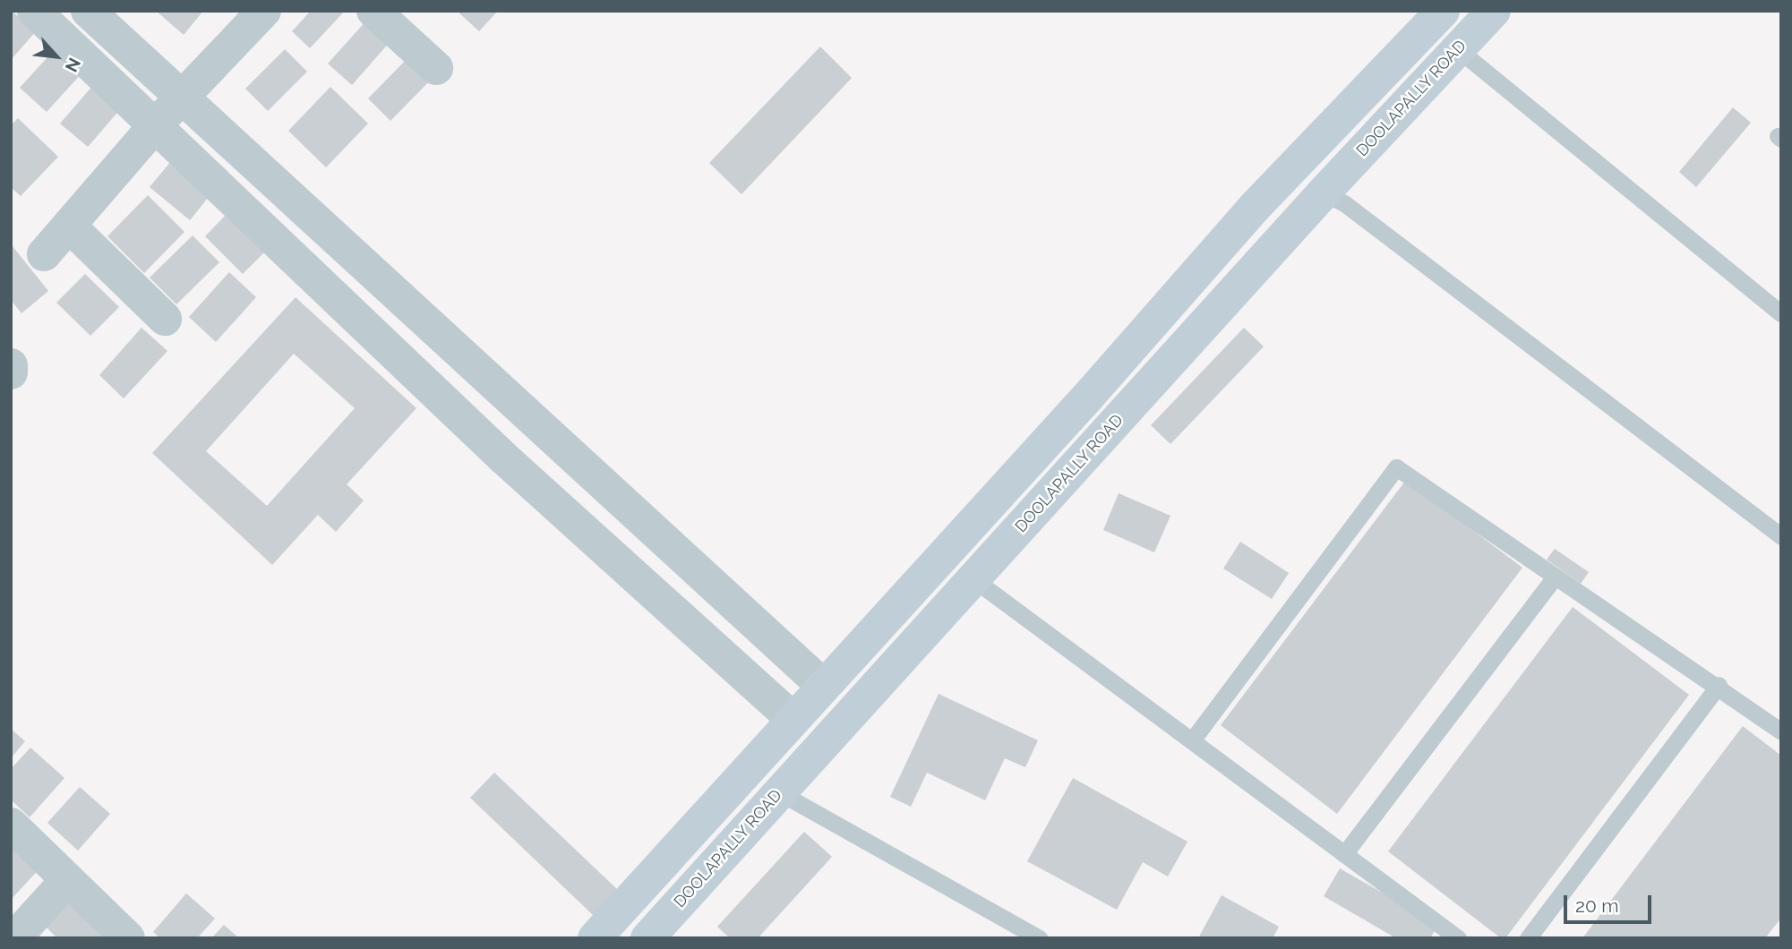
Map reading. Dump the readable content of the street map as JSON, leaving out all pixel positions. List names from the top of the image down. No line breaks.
{"streets":{"main road":["DOOLAPALLY ROAD"]},"scale_bar":"20 m","north":"bottom right"}
